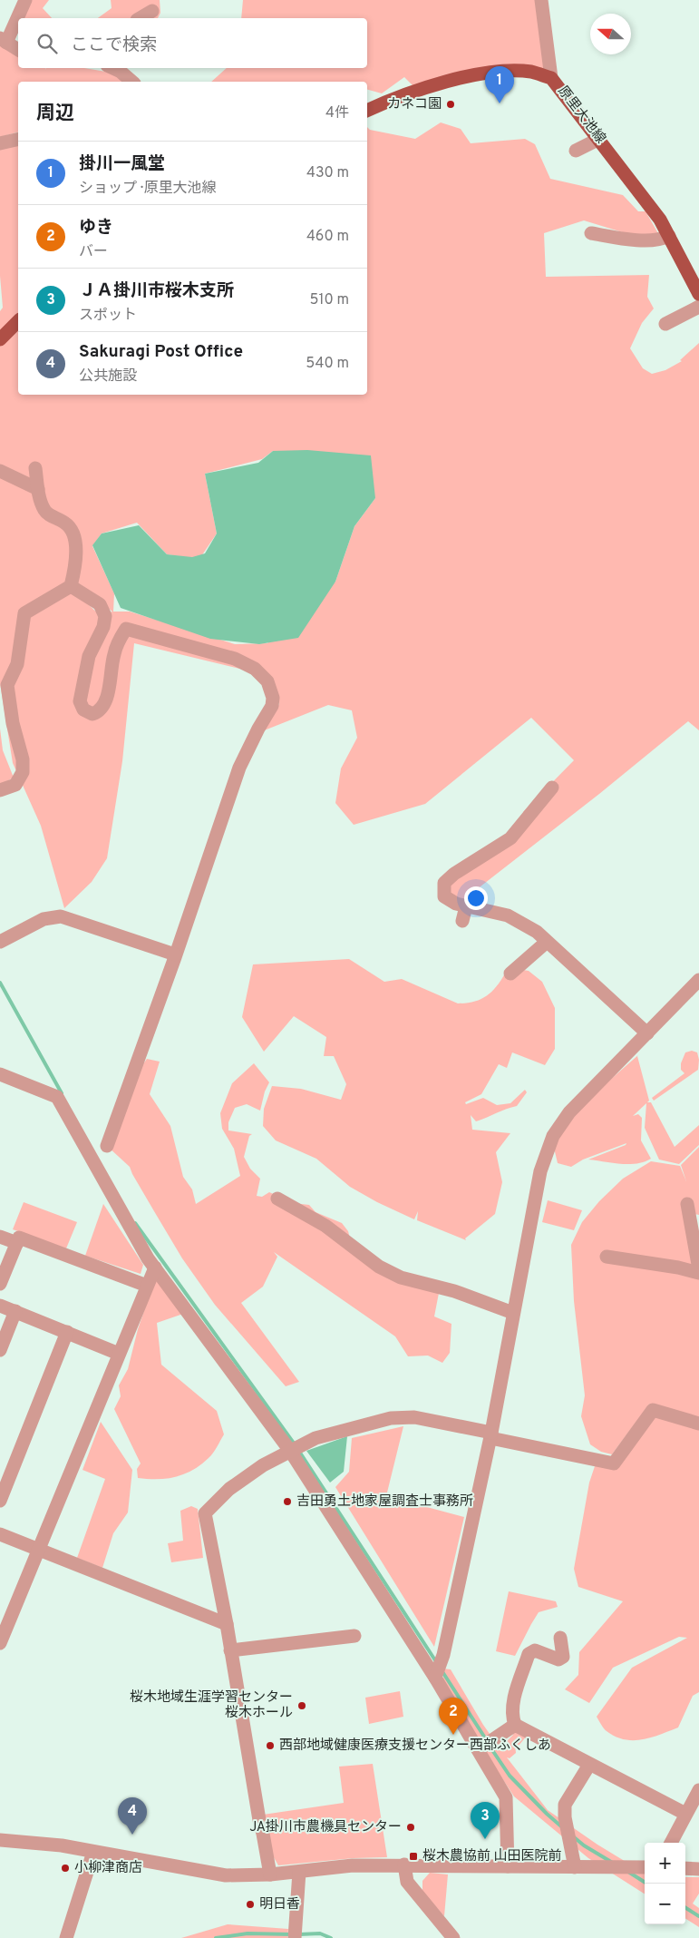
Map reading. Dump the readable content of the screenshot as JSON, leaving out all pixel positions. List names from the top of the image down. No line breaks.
{"streets":{"main road":["原里大池線"]},"places":{"other":["カネコ園","吉田勇土地家屋調査士事務所","桜木地域生涯学習センター 桜木ホール","西部地域健康医療支援センター西部ふくしあ","JA掛川市農機具センター","小柳津商店","明日香"],"transit":["桜木農協前 山田医院前"]},"north":"left","page":{"search":"ここで検索","pins":["1","2","4","3"],"heading":["周辺","4件"],"list":[{"mark":"1","name":"掛川一風堂","note":"ショップ · 原里大池線","value":"430 m"},{"mark":"2","name":"ゆき","note":"バー","value":"460 m"},{"mark":"3","name":"ＪＡ掛川市桜木支所","note":"スポット","value":"510 m"},{"mark":"4","name":"Sakuragi Post Office","note":"公共施設","value":"540 m"}],"map_buttons":["+","−"]}}
